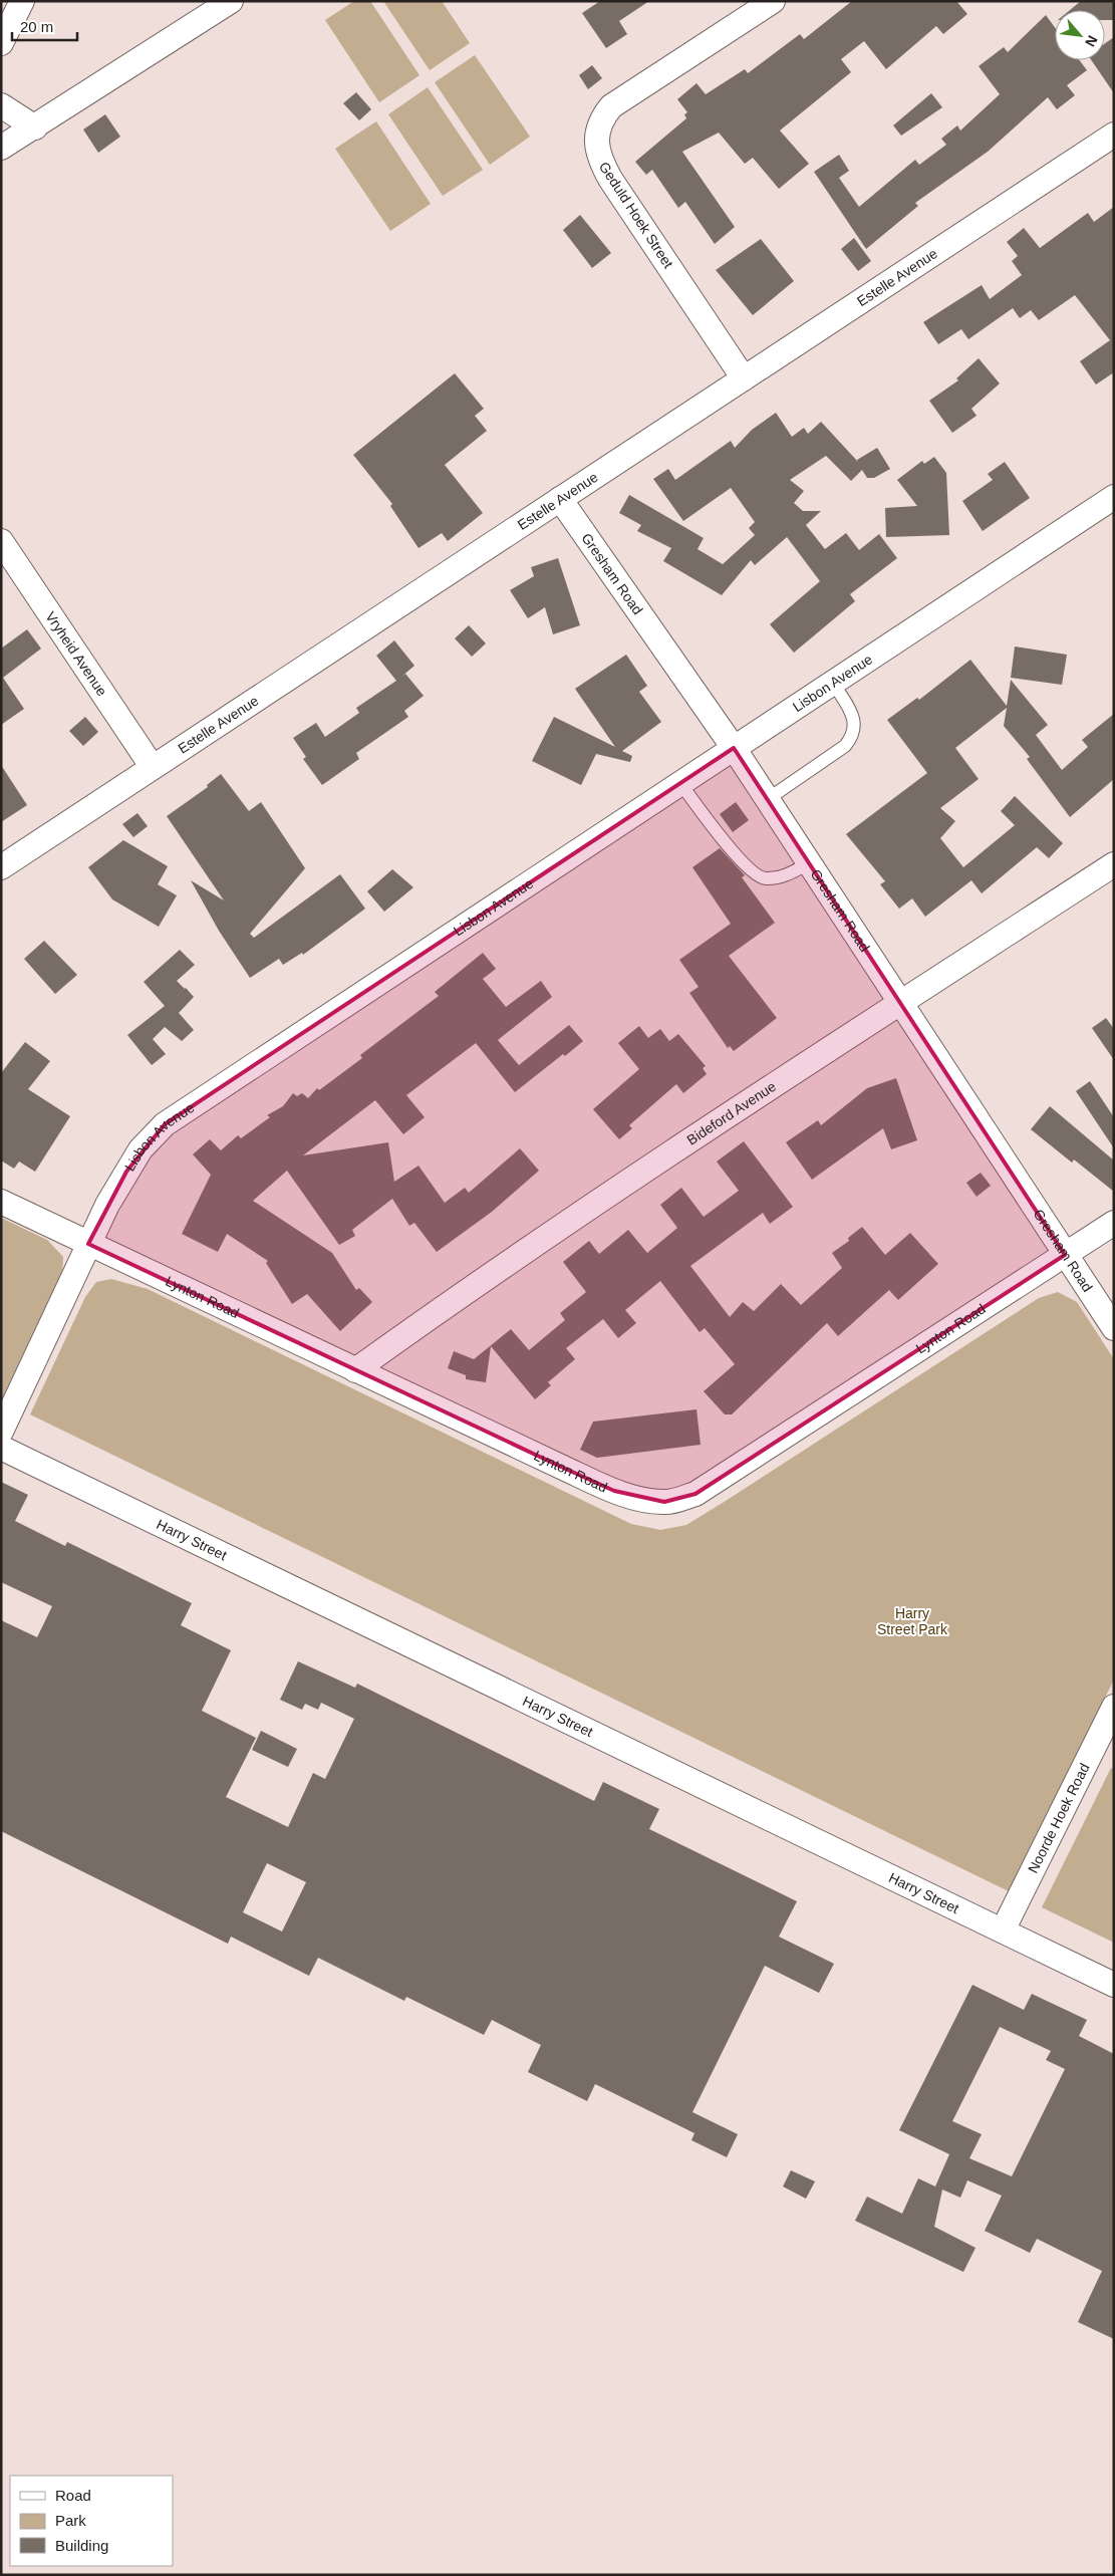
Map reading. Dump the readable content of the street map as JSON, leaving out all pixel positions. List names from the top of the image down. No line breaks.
{"streets":{"street":["Geduld Hoek Street","Estelle Avenue","Gresham Road","Vryheid Avenue","Lisbon Avenue","Bideford Avenue","Lynton Road","Harry Street","Noorde Hoek Road"]},"crossings":[["Geduld Hoek Street","Estelle Avenue"],["Estelle Avenue","Gresham Road"],["Estelle Avenue","Vryheid Avenue"],["Gresham Road","Lisbon Avenue"],["Gresham Road","Bideford Avenue"],["Gresham Road","Lynton Road"],["Lisbon Avenue","Lynton Road"],["Bideford Avenue","Lynton Road"],["Harry Street","Noorde Hoek Road"]],"parks":["Harry Street Park"],"legend":["Road","Park","Building"],"scale_bar":"20 m","north":"bottom right"}
